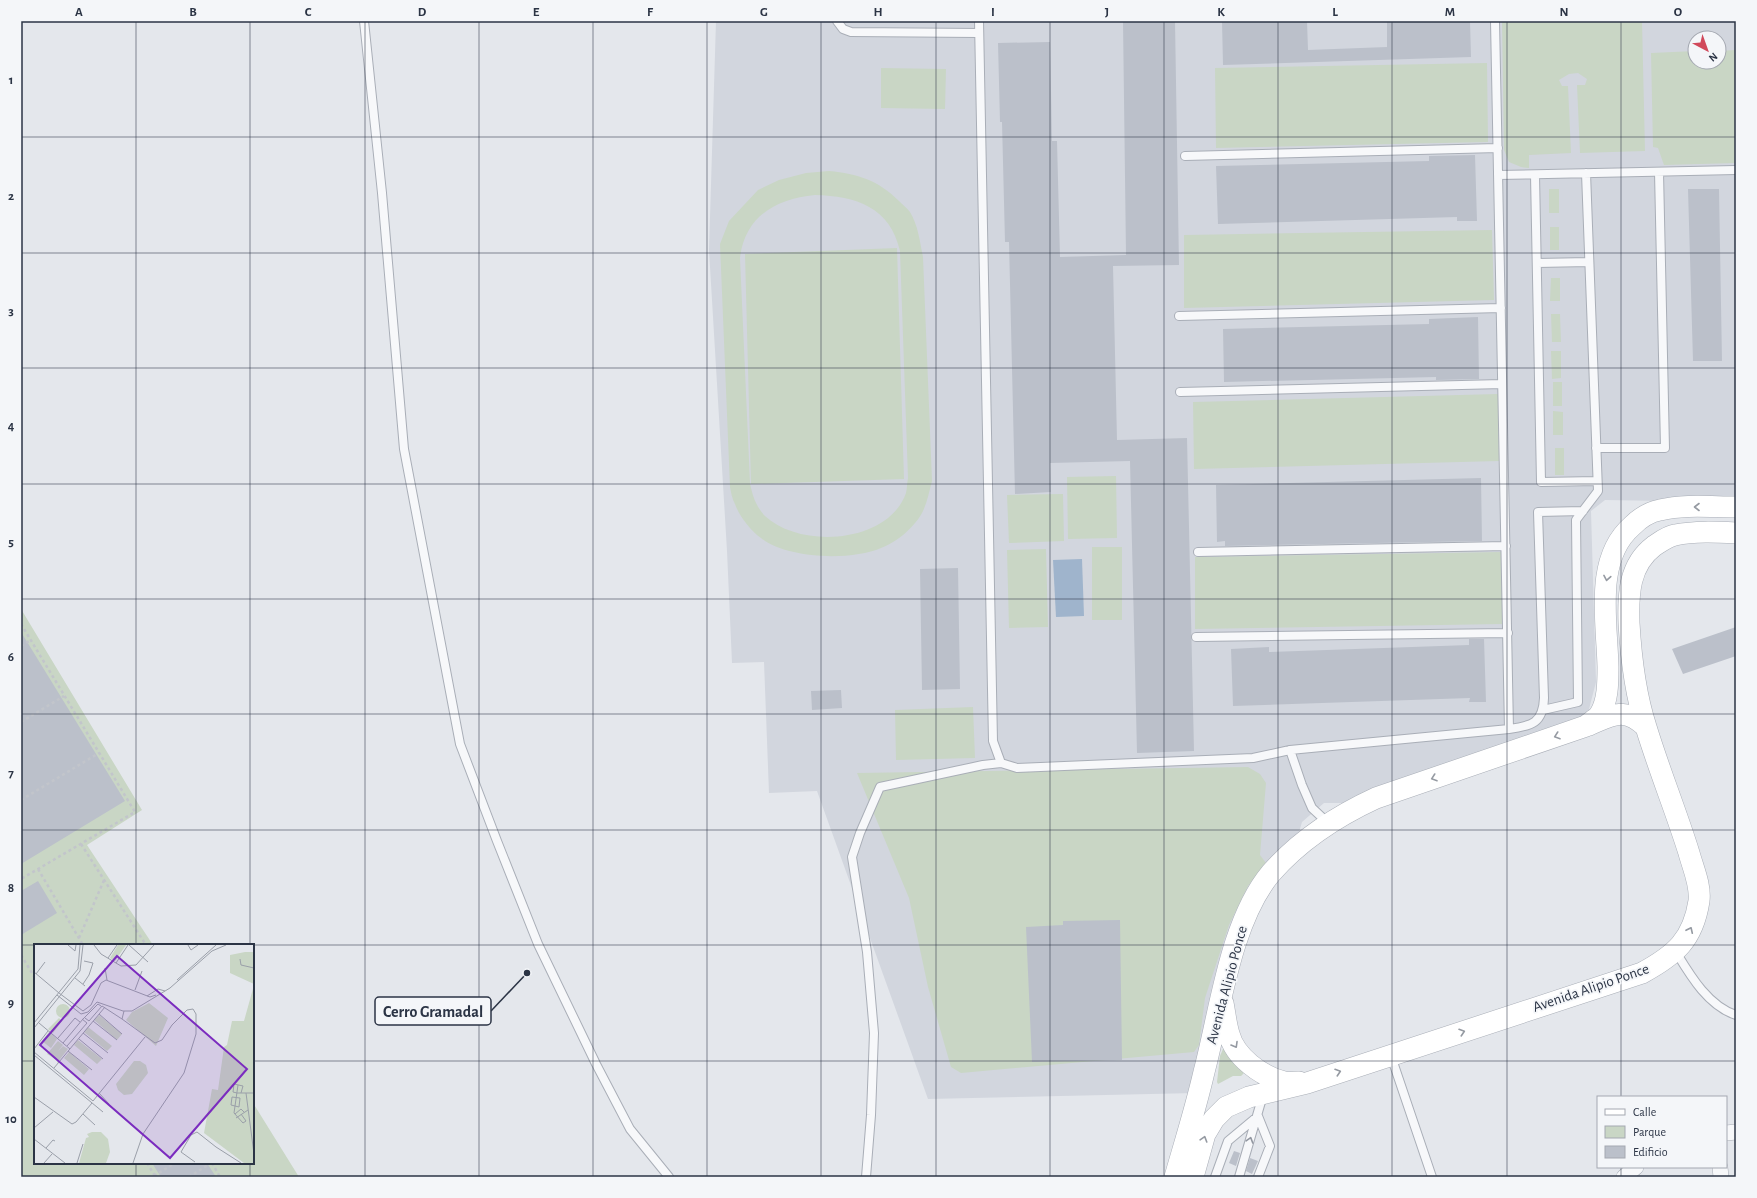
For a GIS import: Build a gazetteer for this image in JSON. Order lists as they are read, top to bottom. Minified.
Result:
{"streets":{"main road":["Avenida Alipio Ponce"]},"places":["Cerro Gramadal"],"legend":["Calle","Parque","Edificio"],"north":"bottom right","grid":{"columns":["A","B","C","D","E","F","G","H","I","J","K","L","M","N","O"],"rows":["1","2","3","4","5","6","7","8","9","10"]}}
